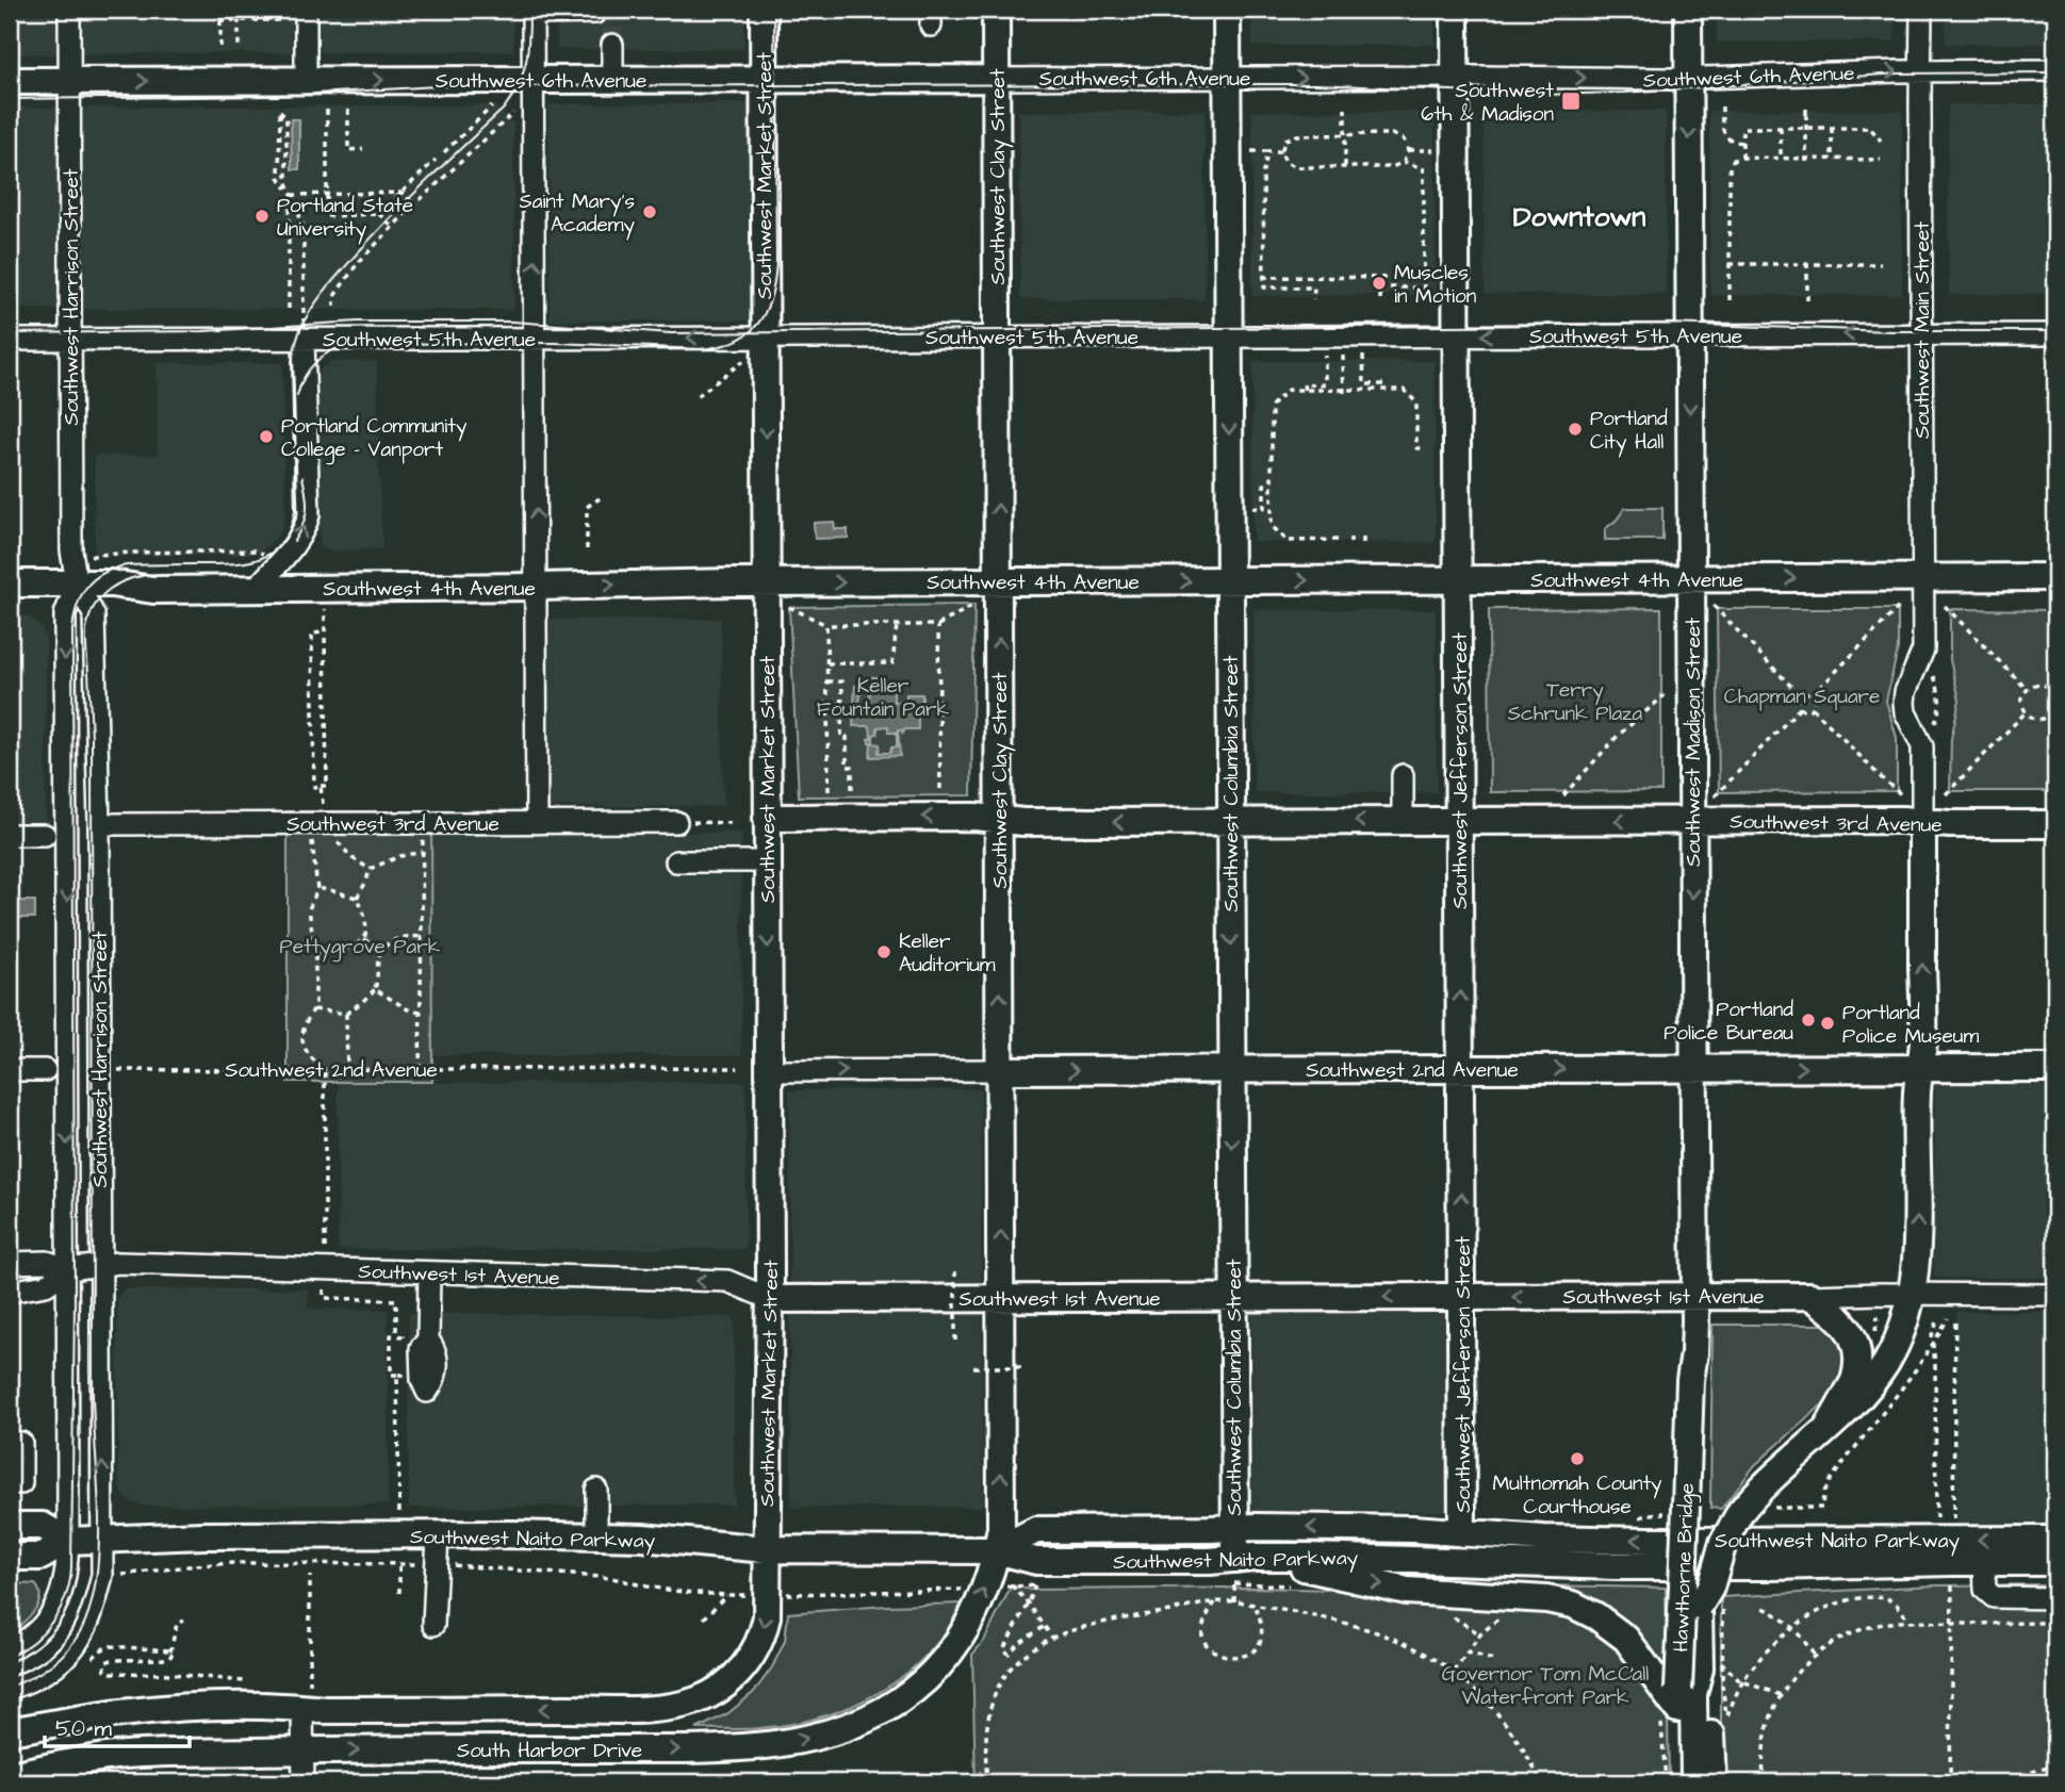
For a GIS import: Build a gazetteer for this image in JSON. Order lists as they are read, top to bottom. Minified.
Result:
{"streets":{"main road":["Southwest 6th Avenue","Southwest Market Street","Southwest Clay Street","Southwest Main Street","Southwest 4th Avenue","Southwest Madison Street","Southwest Jefferson Street","Southwest Columbia Street","Southwest 3rd Avenue","Southwest 2nd Avenue","Southwest 1st Avenue","Southwest Naito Parkway","Hawthorne Bridge","South Harbor Drive"],"street":["Southwest Harrison Street","Southwest 5th Avenue"]},"crossings":[["Southwest 6th Avenue","Southwest Market Street"],["Southwest 6th Avenue","Southwest Clay Street"],["Southwest 6th Avenue","Southwest Harrison Street"],["Southwest 6th Avenue","Southwest Main Street"],["Southwest 6th Avenue","Southwest Madison Street"],["Southwest 6th Avenue","Southwest Jefferson Street"],["Southwest 6th Avenue","Southwest Columbia Street"],["Southwest Market Street","Southwest 5th Avenue"],["Southwest Market Street","Southwest 4th Avenue"],["Southwest Market Street","Southwest 3rd Avenue"],["Southwest Market Street","Southwest 2nd Avenue"],["Southwest Market Street","Southwest 1st Avenue"],["Southwest Market Street","Southwest Naito Parkway"],["Southwest Market Street","South Harbor Drive"],["Southwest Clay Street","Southwest 5th Avenue"],["Southwest Clay Street","Southwest 4th Avenue"],["Southwest Clay Street","Southwest 3rd Avenue"],["Southwest Clay Street","Southwest 2nd Avenue"],["Southwest Clay Street","Southwest 1st Avenue"],["Southwest Clay Street","Southwest Naito Parkway"],["Southwest Clay Street","South Harbor Drive"],["Southwest Harrison Street","Southwest 5th Avenue"],["Southwest Harrison Street","Southwest 4th Avenue"],["Southwest Harrison Street","Southwest 1st Avenue"],["Southwest Harrison Street","Southwest Naito Parkway"],["Southwest Main Street","Southwest 5th Avenue"],["Southwest Main Street","Southwest 4th Avenue"],["Southwest Main Street","Southwest 3rd Avenue"],["Southwest Main Street","Southwest 2nd Avenue"],["Southwest Main Street","Southwest 1st Avenue"],["Southwest Main Street","Hawthorne Bridge"],["Southwest 5th Avenue","Southwest Madison Street"],["Southwest 5th Avenue","Southwest Jefferson Street"],["Southwest 5th Avenue","Southwest Columbia Street"],["Southwest 4th Avenue","Southwest Madison Street"],["Southwest 4th Avenue","Southwest Jefferson Street"],["Southwest 4th Avenue","Southwest Columbia Street"],["Southwest Madison Street","Southwest 3rd Avenue"],["Southwest Madison Street","Southwest 2nd Avenue"],["Southwest Madison Street","Southwest 1st Avenue"],["Southwest Madison Street","Hawthorne Bridge"],["Southwest Jefferson Street","Southwest 3rd Avenue"],["Southwest Jefferson Street","Southwest 2nd Avenue"],["Southwest Jefferson Street","Southwest 1st Avenue"],["Southwest Jefferson Street","Southwest Naito Parkway"],["Southwest Columbia Street","Southwest 3rd Avenue"],["Southwest Columbia Street","Southwest 2nd Avenue"],["Southwest Columbia Street","Southwest 1st Avenue"],["Southwest Columbia Street","Southwest Naito Parkway"],["Southwest 1st Avenue","Hawthorne Bridge"],["Southwest Naito Parkway","South Harbor Drive"]],"one_way":["Southwest 6th Avenue","Southwest Clay Street","Southwest Main Street","Southwest 4th Avenue","Southwest Madison Street","Southwest Columbia Street","Southwest 3rd Avenue","Southwest 2nd Avenue","Southwest 1st Avenue"],"districts":["Downtown"],"parks":["Keller Fountain Park","Terry Schrunk Plaza","Chapman Square","Pettygrove Park","Governor Tom McCall Waterfront Park"],"places":{"transit":["Southwest 6th & Madison"],"other":["Saint Mary's Academy","Portland State University","Muscles in Motion","Portland City Hall","Portland Community College - Vanport","Keller Auditorium","Portland Police Bureau","Portland Police Museum","Multnomah County Courthouse"]},"scale_bar":"50 m"}
